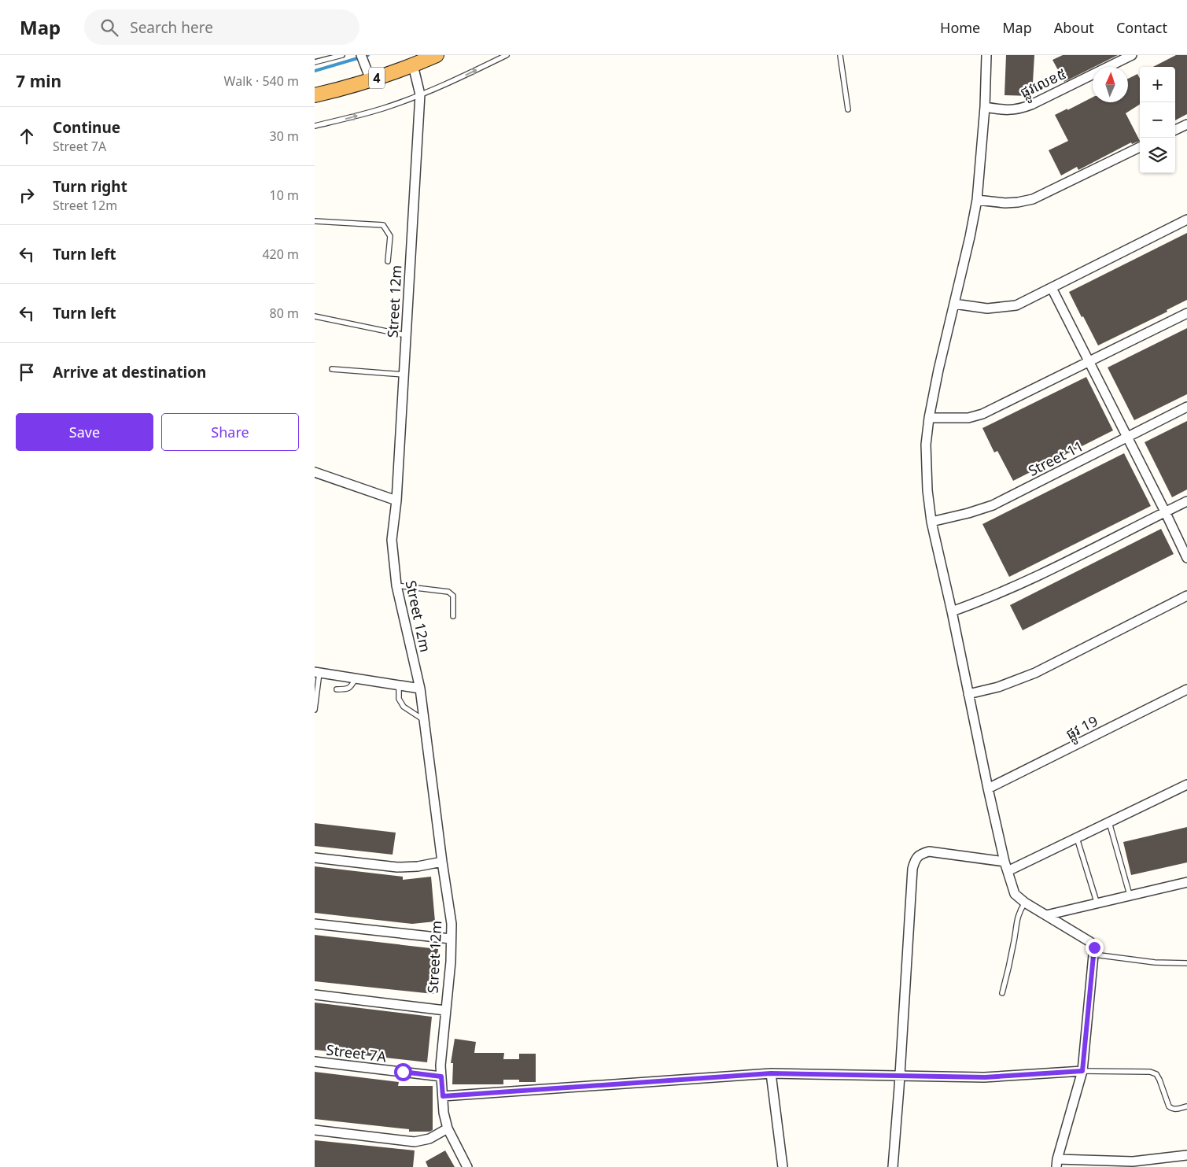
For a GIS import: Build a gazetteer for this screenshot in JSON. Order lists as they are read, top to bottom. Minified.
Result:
{"streets":{"highway":["4"],"street":["ផ្លូវលេខ៥","Street 12m","Street 11","ផ្លូវ 19","Street 7A"]},"crossings":[["4","Street 12m"],["Street 12m","Street 7A"]],"north":"top","page":{"header":"Map","search":"Search here","nav":["Home","Map","About","Contact"],"heading":["7 min","Walk · 540 m"],"map_buttons":["+","−"],"list":[["Continue","Street 7A","30 m"],["Turn right","Street 12m","10 m"],["Turn left","420 m"],["Turn left","80 m"],"Arrive at destination"],"buttons":["Save","Share"]}}
